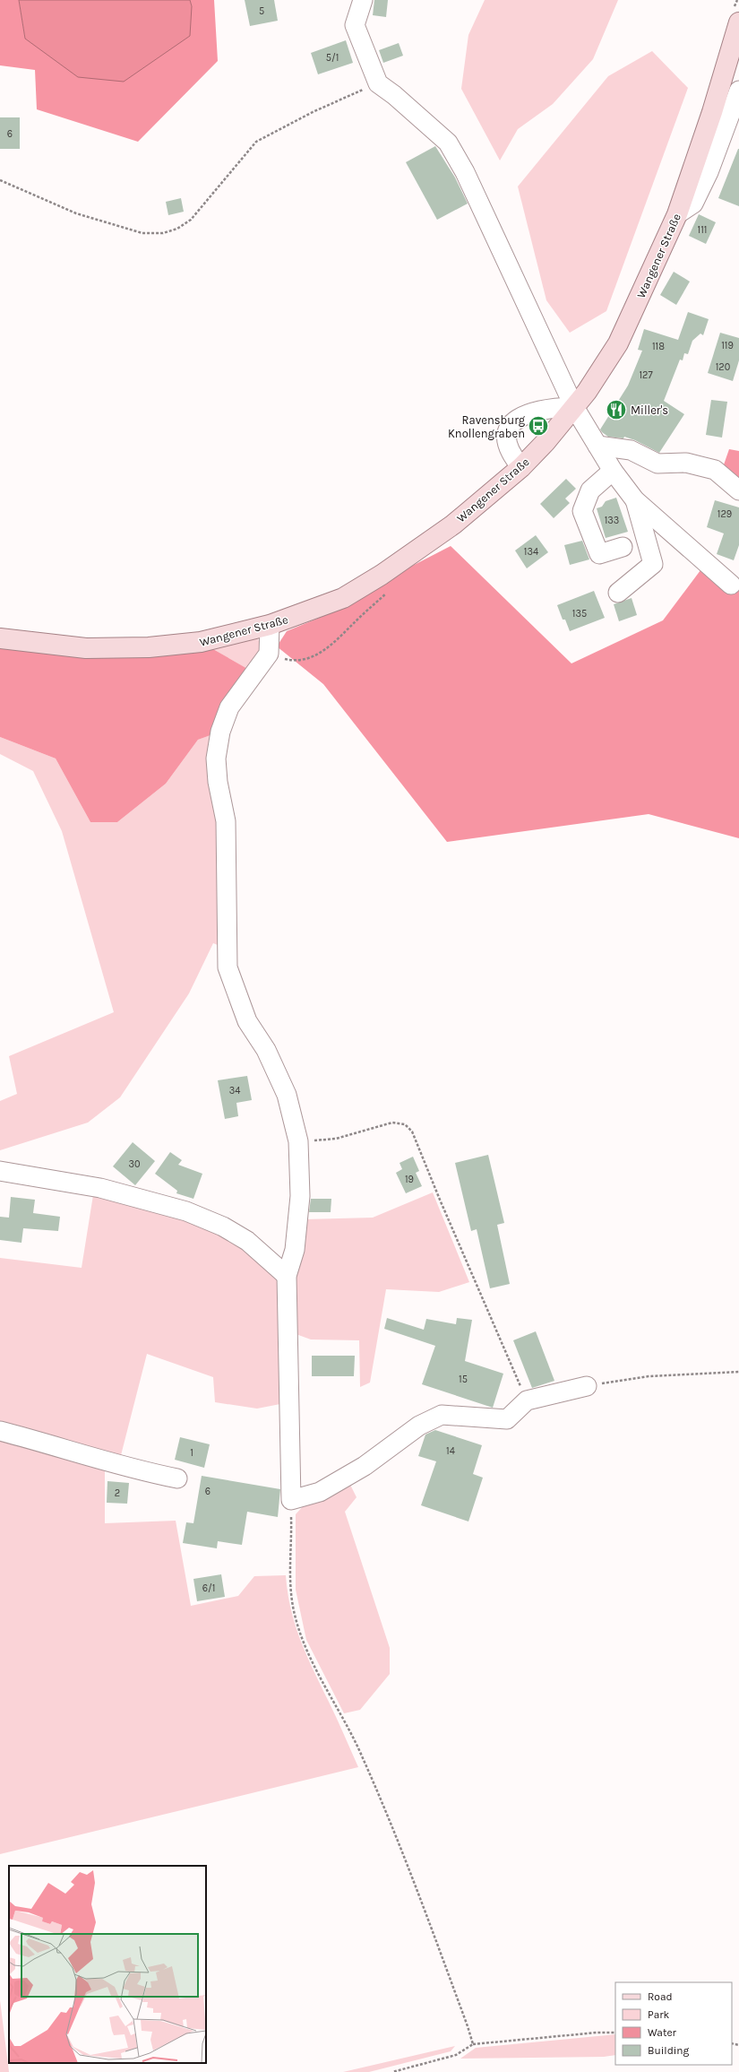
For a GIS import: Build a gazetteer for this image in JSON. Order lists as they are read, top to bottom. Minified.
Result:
{"streets":{"main road":["Wangener Straße"]},"places":{"restaurant":["Miller's"],"bus stop":["Ravensburg Knollengraben"]},"house_numbers":["5","5/1","6","111","119","118","120","127","129","133","134","135","34","30","19","15","14","1","6","2","6/1"],"legend":["Road","Park","Water","Building"]}
